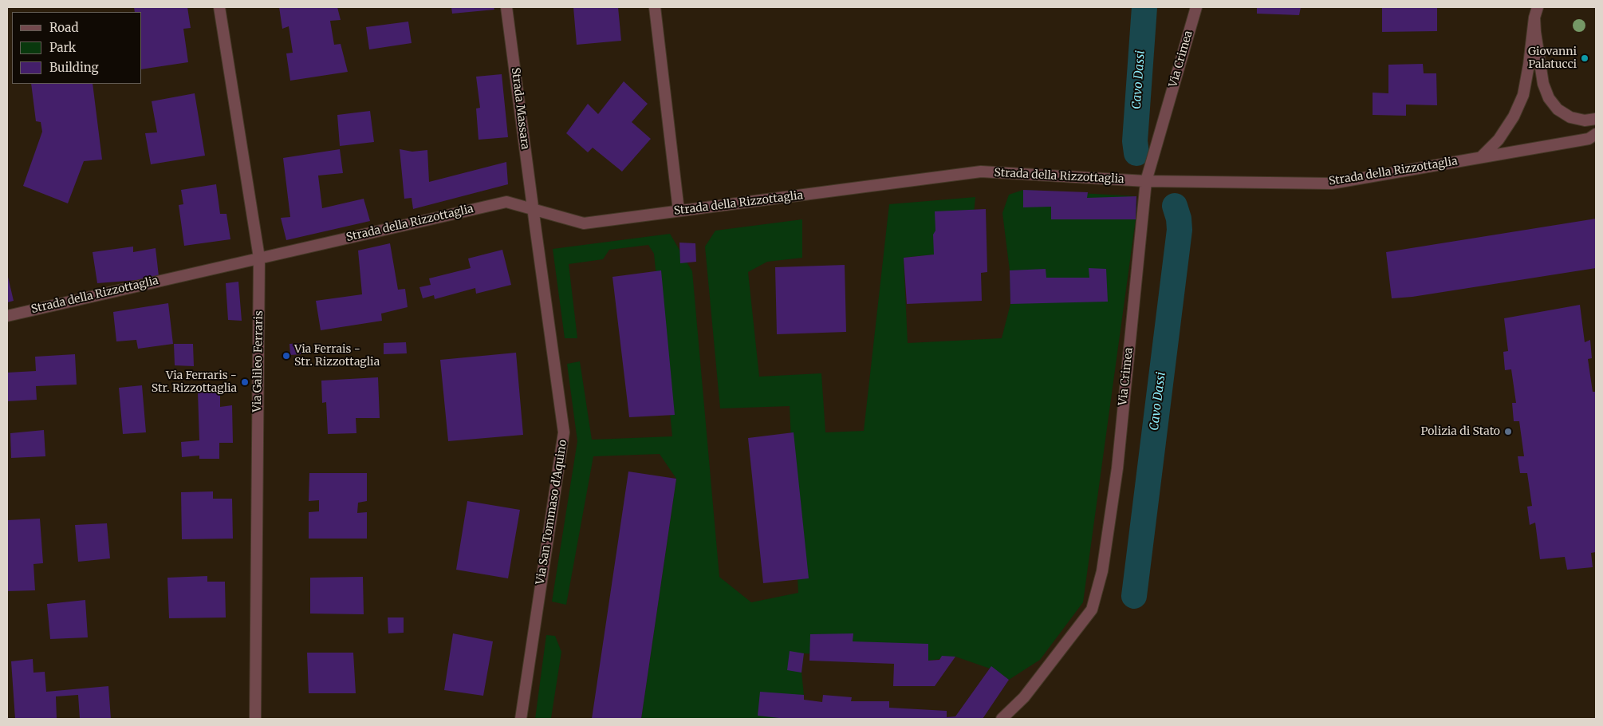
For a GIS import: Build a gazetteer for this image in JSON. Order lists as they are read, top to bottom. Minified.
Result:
{"streets":{"street":["Via Crimea","Strada Massara","Strada della Rizzottaglia","Via Galileo Ferraris","Via San Tommaso d'Aquino"]},"crossings":[["Via Crimea","Strada della Rizzottaglia"],["Strada Massara","Strada della Rizzottaglia"],["Strada Massara","Via San Tommaso d'Aquino"],["Strada della Rizzottaglia","Via Galileo Ferraris"],["Strada della Rizzottaglia","Via San Tommaso d'Aquino"]],"water":["Cavo Dassi"],"places":["Giovanni Palatucci","Via Ferrais - Str. Rizzottaglia","Via Ferraris - Str. Rizzottaglia","Polizia di Stato"],"legend":["Road","Park","Building"]}
